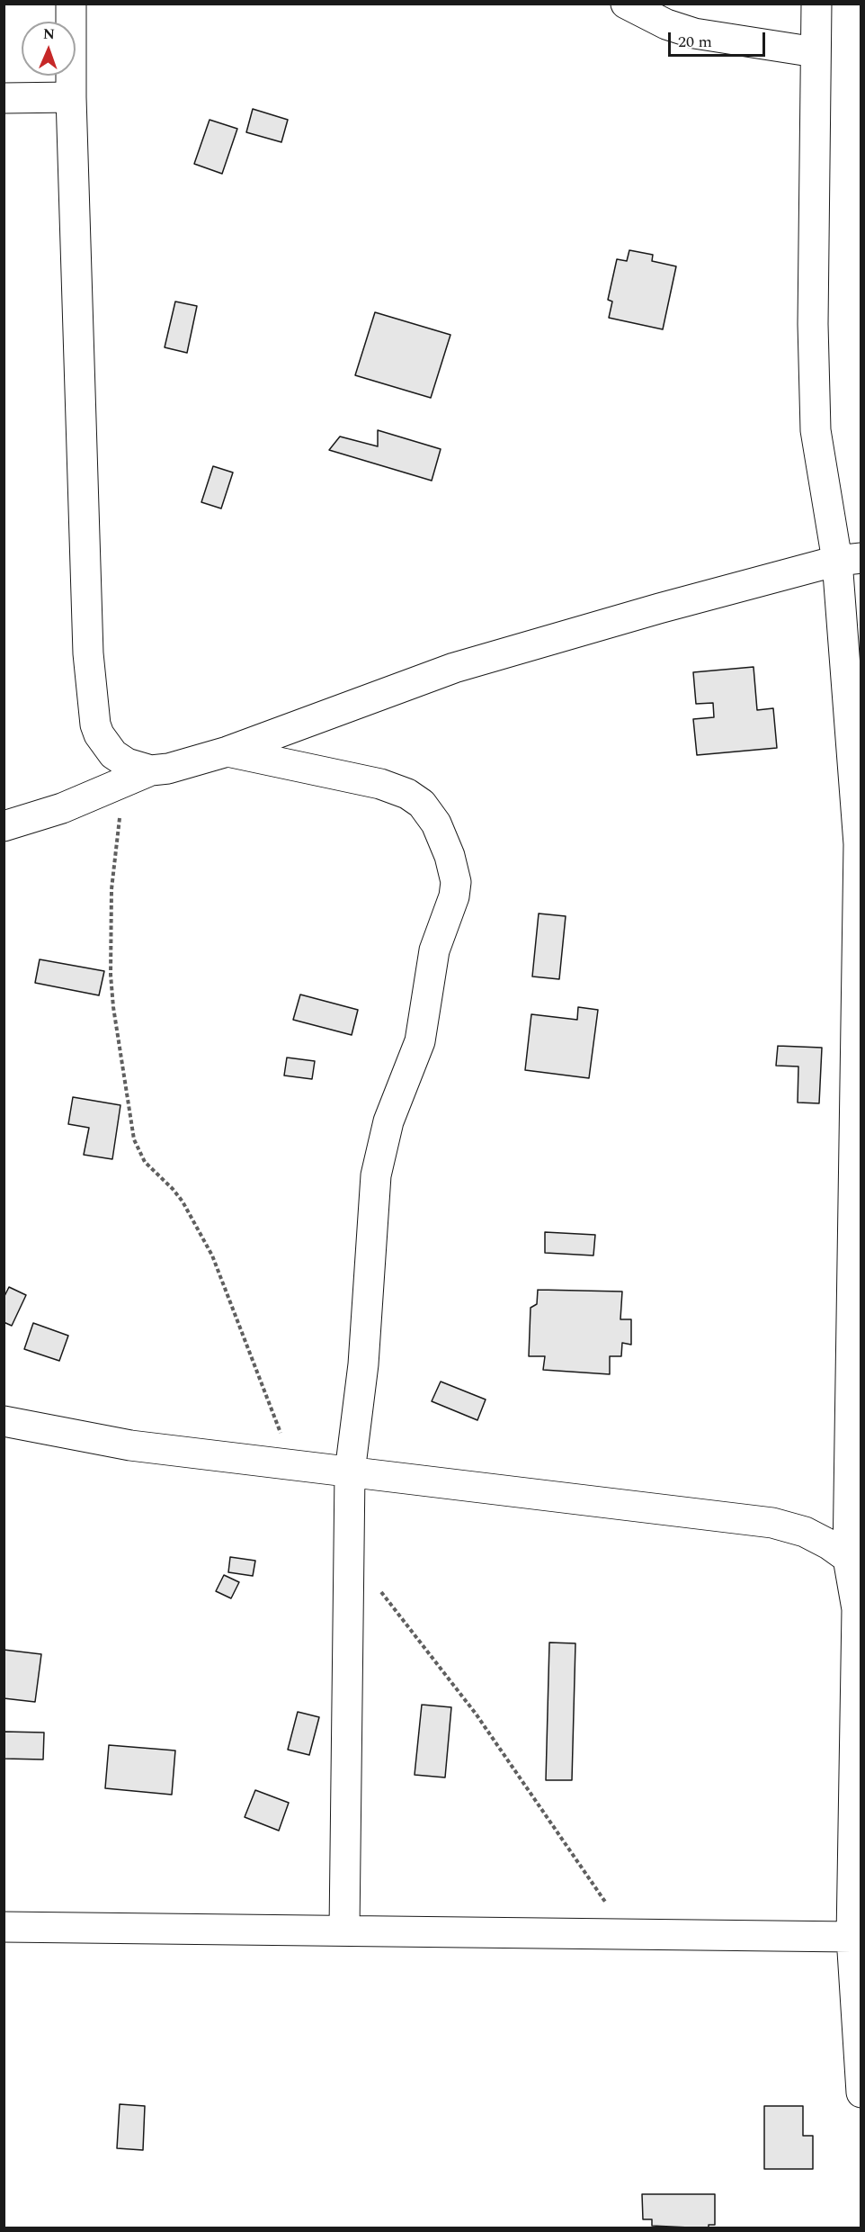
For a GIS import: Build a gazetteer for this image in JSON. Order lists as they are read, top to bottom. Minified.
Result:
{"scale_bar":"20 m","north":"top"}
